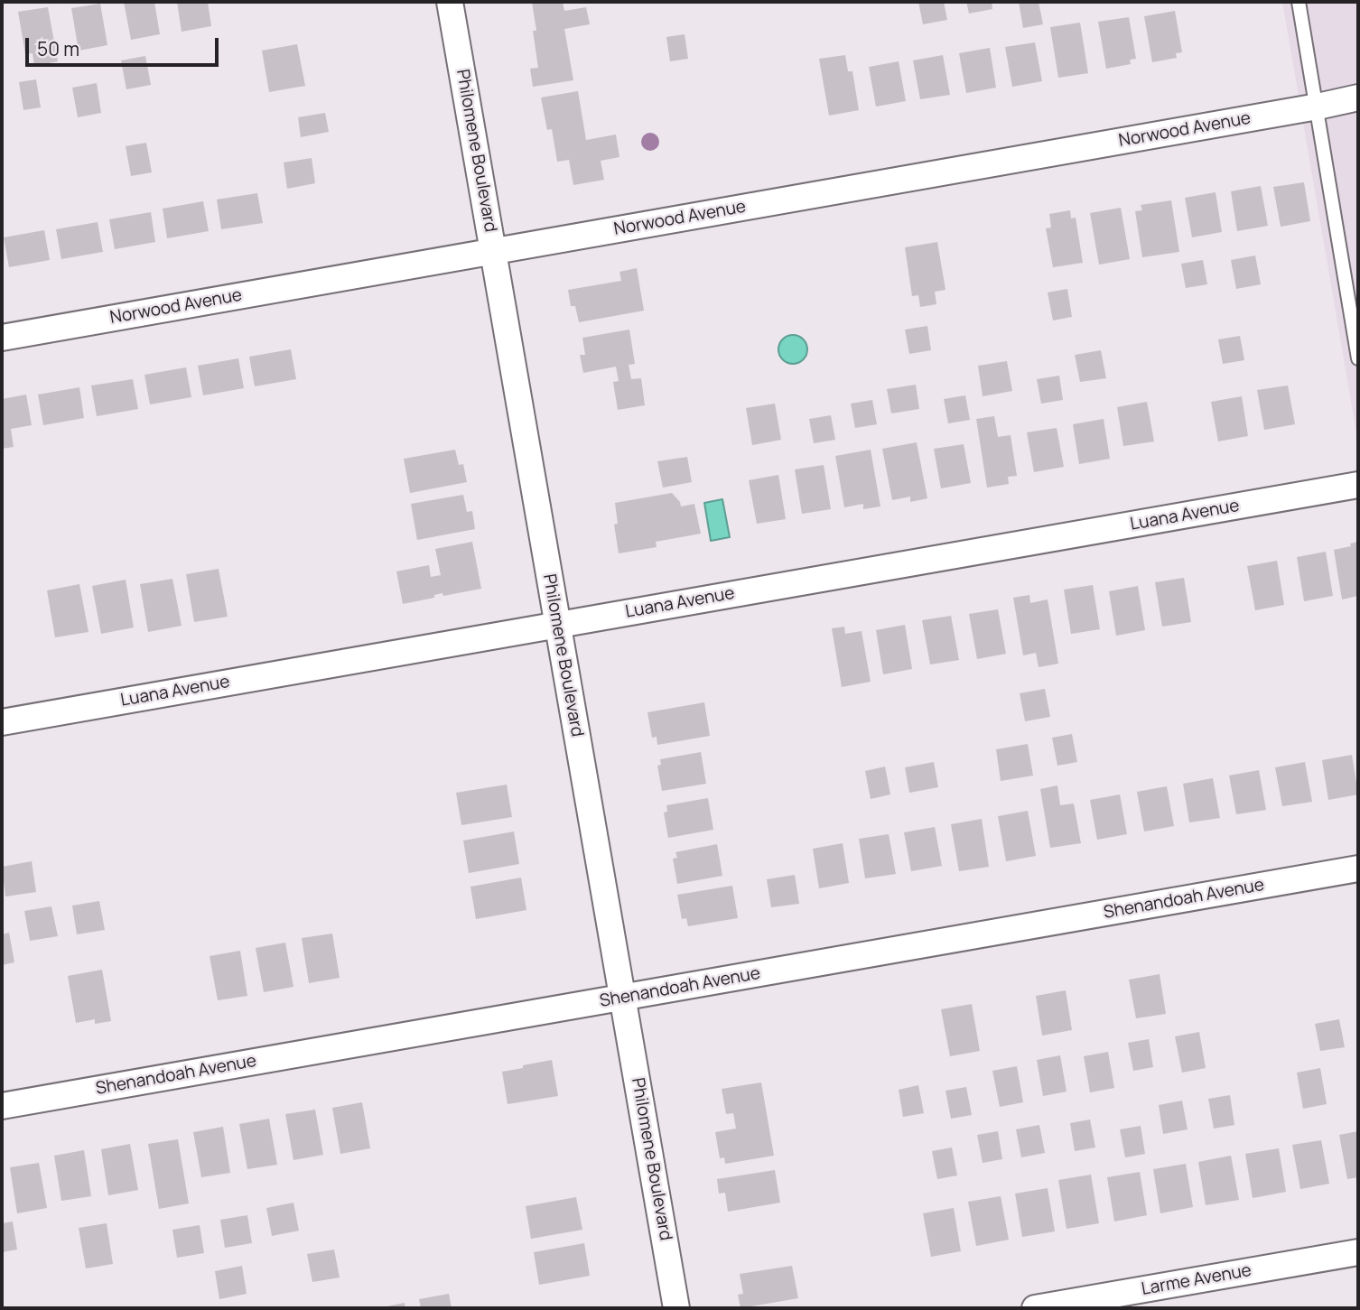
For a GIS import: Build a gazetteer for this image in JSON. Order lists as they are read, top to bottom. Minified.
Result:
{"streets":{"street":["Norwood Avenue","Philomene Boulevard","Luana Avenue","Shenandoah Avenue","Larme Avenue"]},"crossings":[["Norwood Avenue","Philomene Boulevard"],["Philomene Boulevard","Luana Avenue"],["Philomene Boulevard","Shenandoah Avenue"]],"scale_bar":"50 m"}
